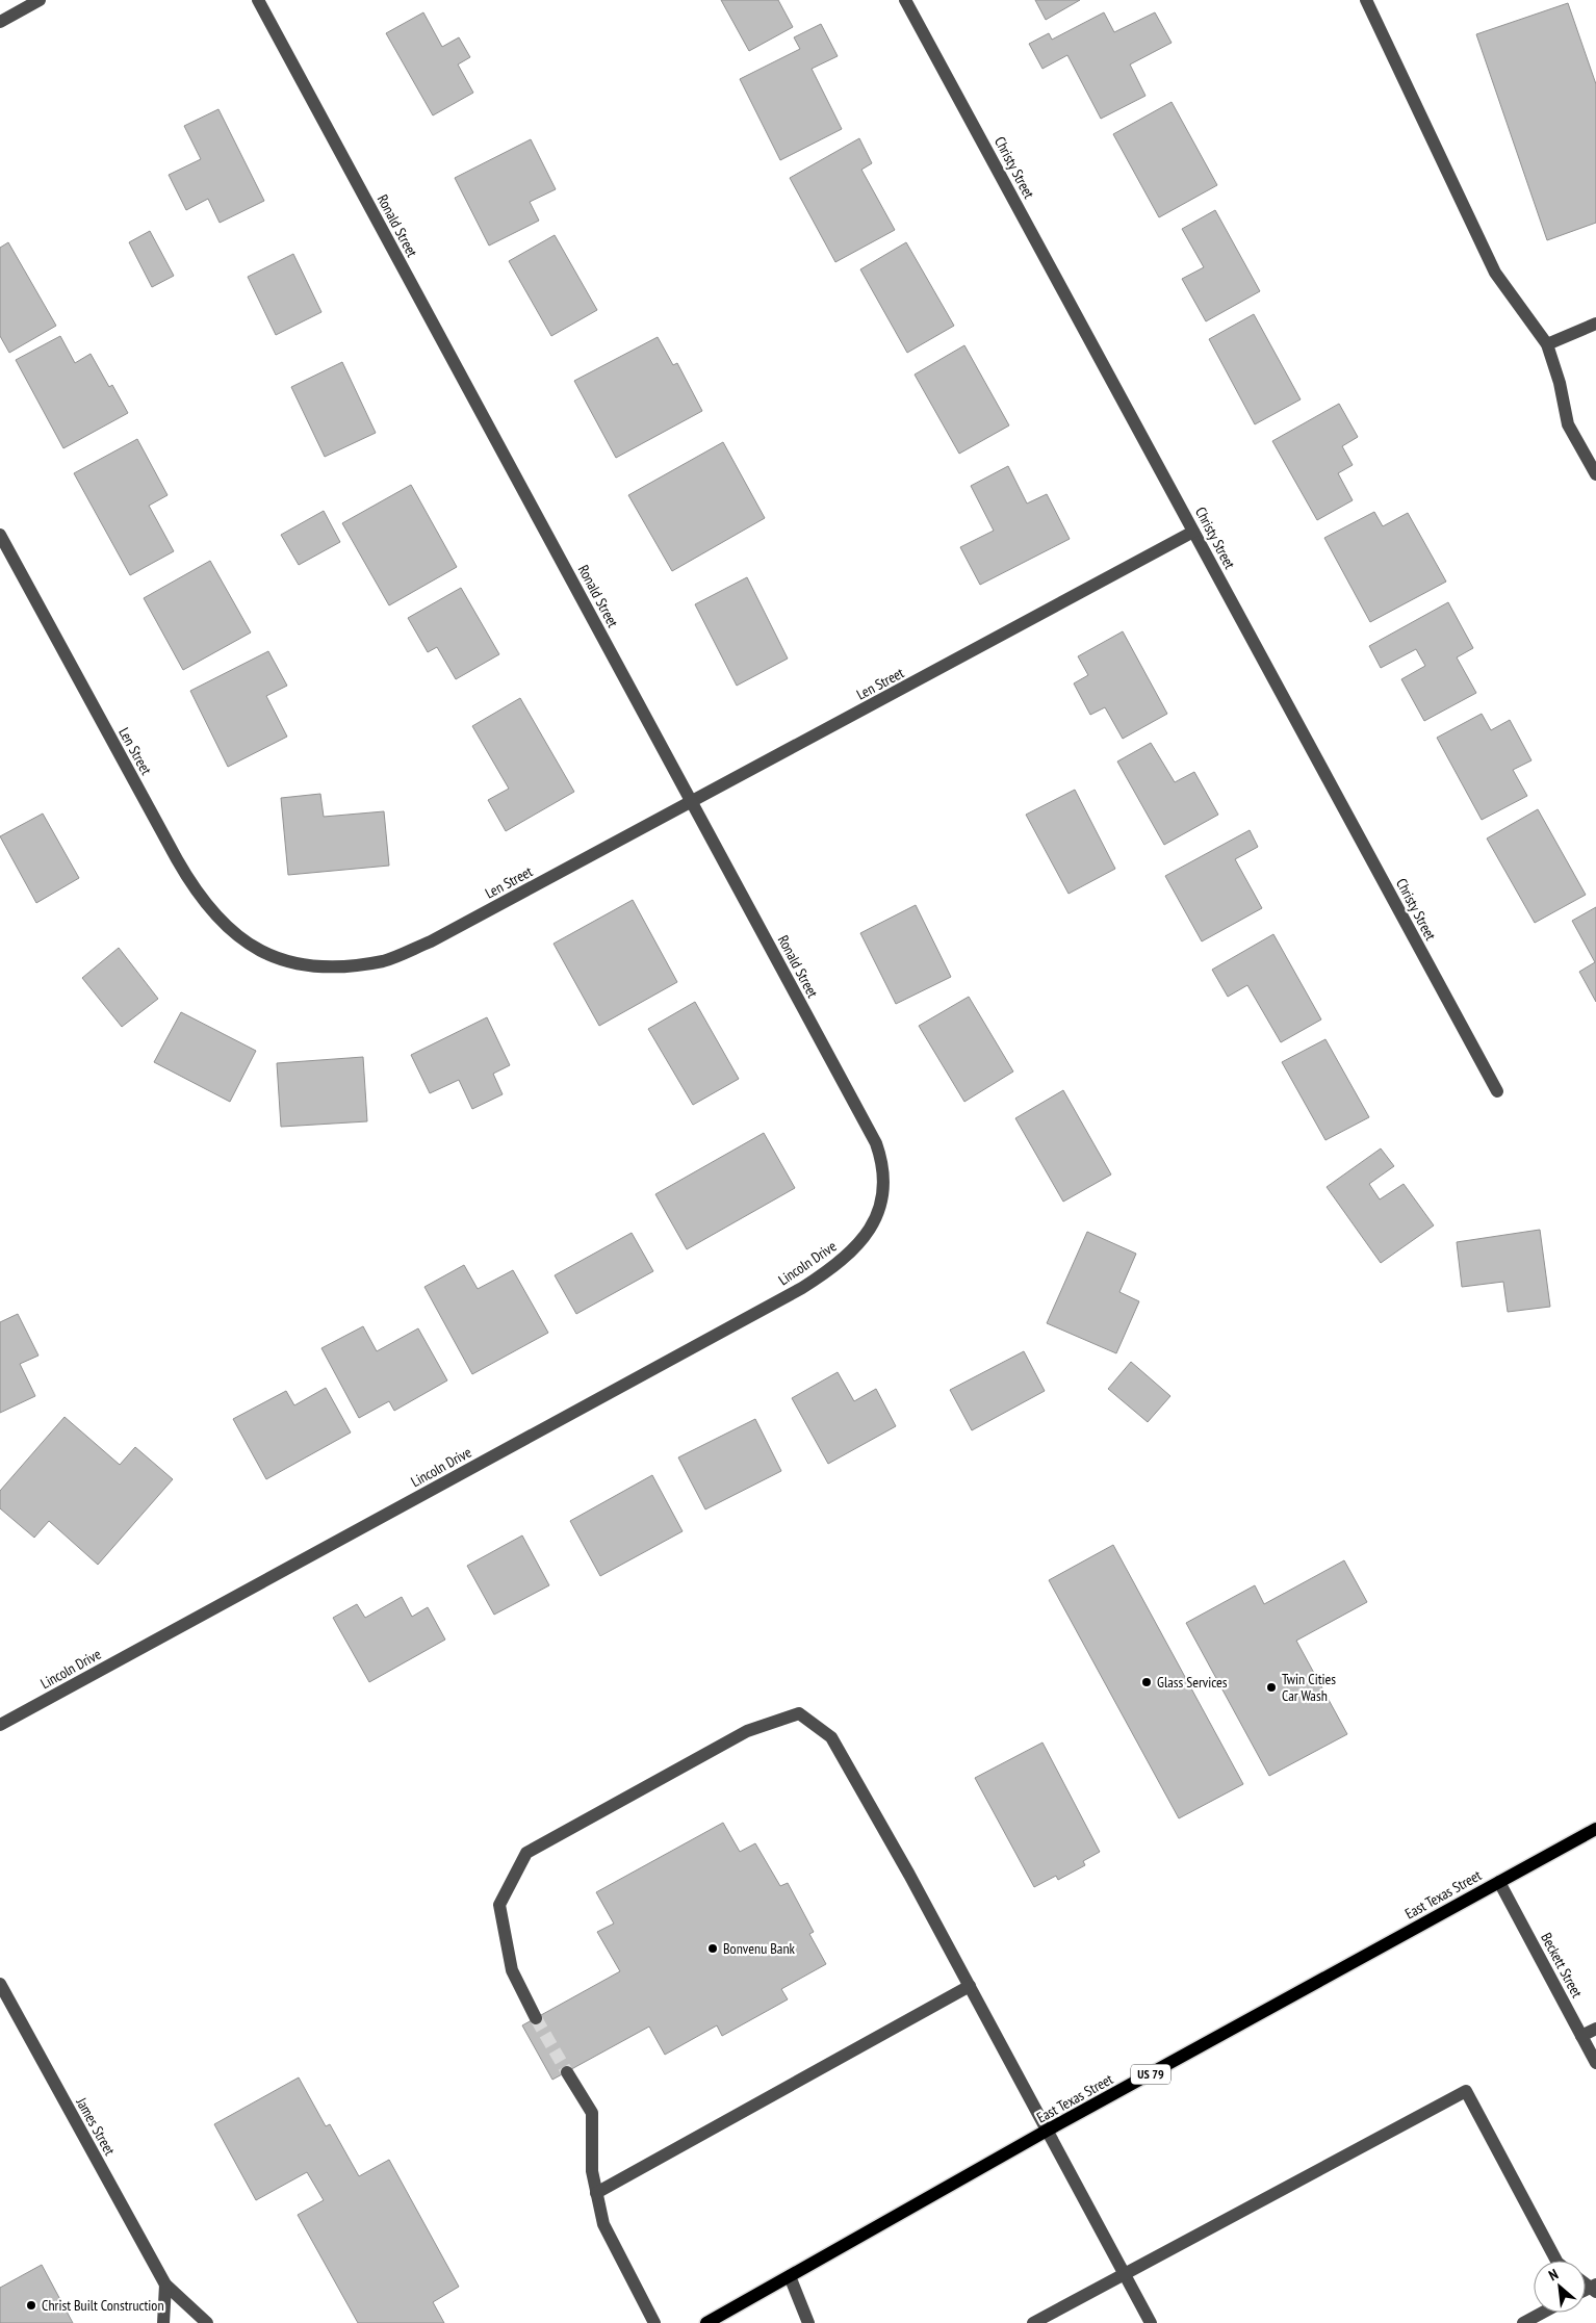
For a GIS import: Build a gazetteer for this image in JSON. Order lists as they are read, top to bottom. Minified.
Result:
{"streets":{"main road":["East Texas Street","US 79"],"street":["Christy Street","Ronald Street","Len Street","Lincoln Drive","Beckett Street","James Street"]},"crossings":[["Christy Street","Len Street"],["Ronald Street","Len Street"],["Ronald Street","Lincoln Drive"],["East Texas Street","Beckett Street"]],"places":["Glass Services","Twin Cities Car Wash","Bonvenu Bank","Christ Built Construction"],"north":"top left"}
